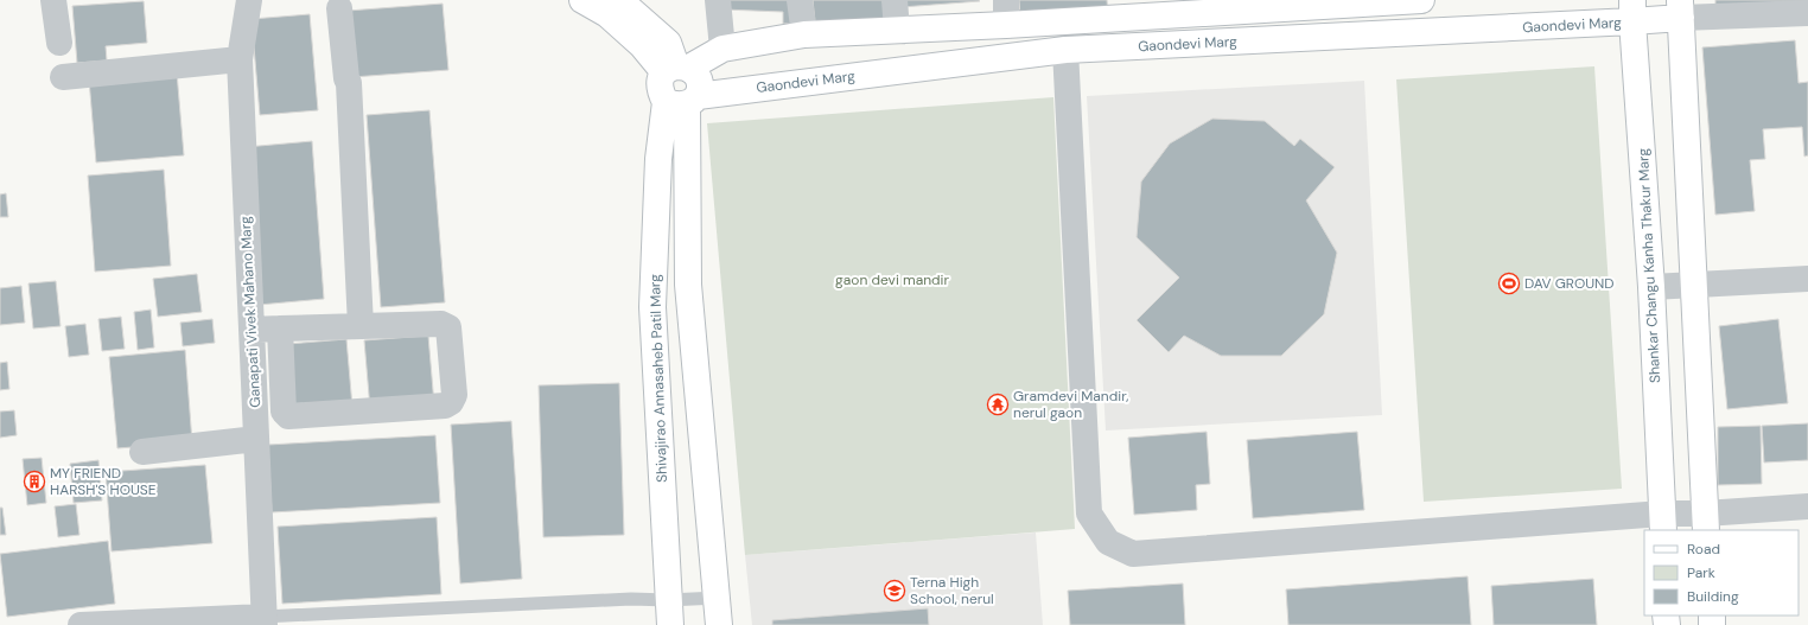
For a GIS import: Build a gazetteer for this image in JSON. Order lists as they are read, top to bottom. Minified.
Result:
{"streets":{"street":["Gaondevi Marg","Shankar Changu Kanha Thakur Marg","Ganapati Vivek Mahano Marg","Shivajirao Annasaheb Patil Marg"]},"crossings":[["Gaondevi Marg","Shankar Changu Kanha Thakur Marg"],["Gaondevi Marg","Shivajirao Annasaheb Patil Marg"]],"parks":["gaon devi mandir"],"places":{"sports":["DAV GROUND"],"temple":["Gramdevi Mandir, nerul gaon"],"building":["MY FRIEND HARSH'S HOUSE"],"school or university":["Terna High School, nerul"]},"legend":["Road","Park","Building"]}
